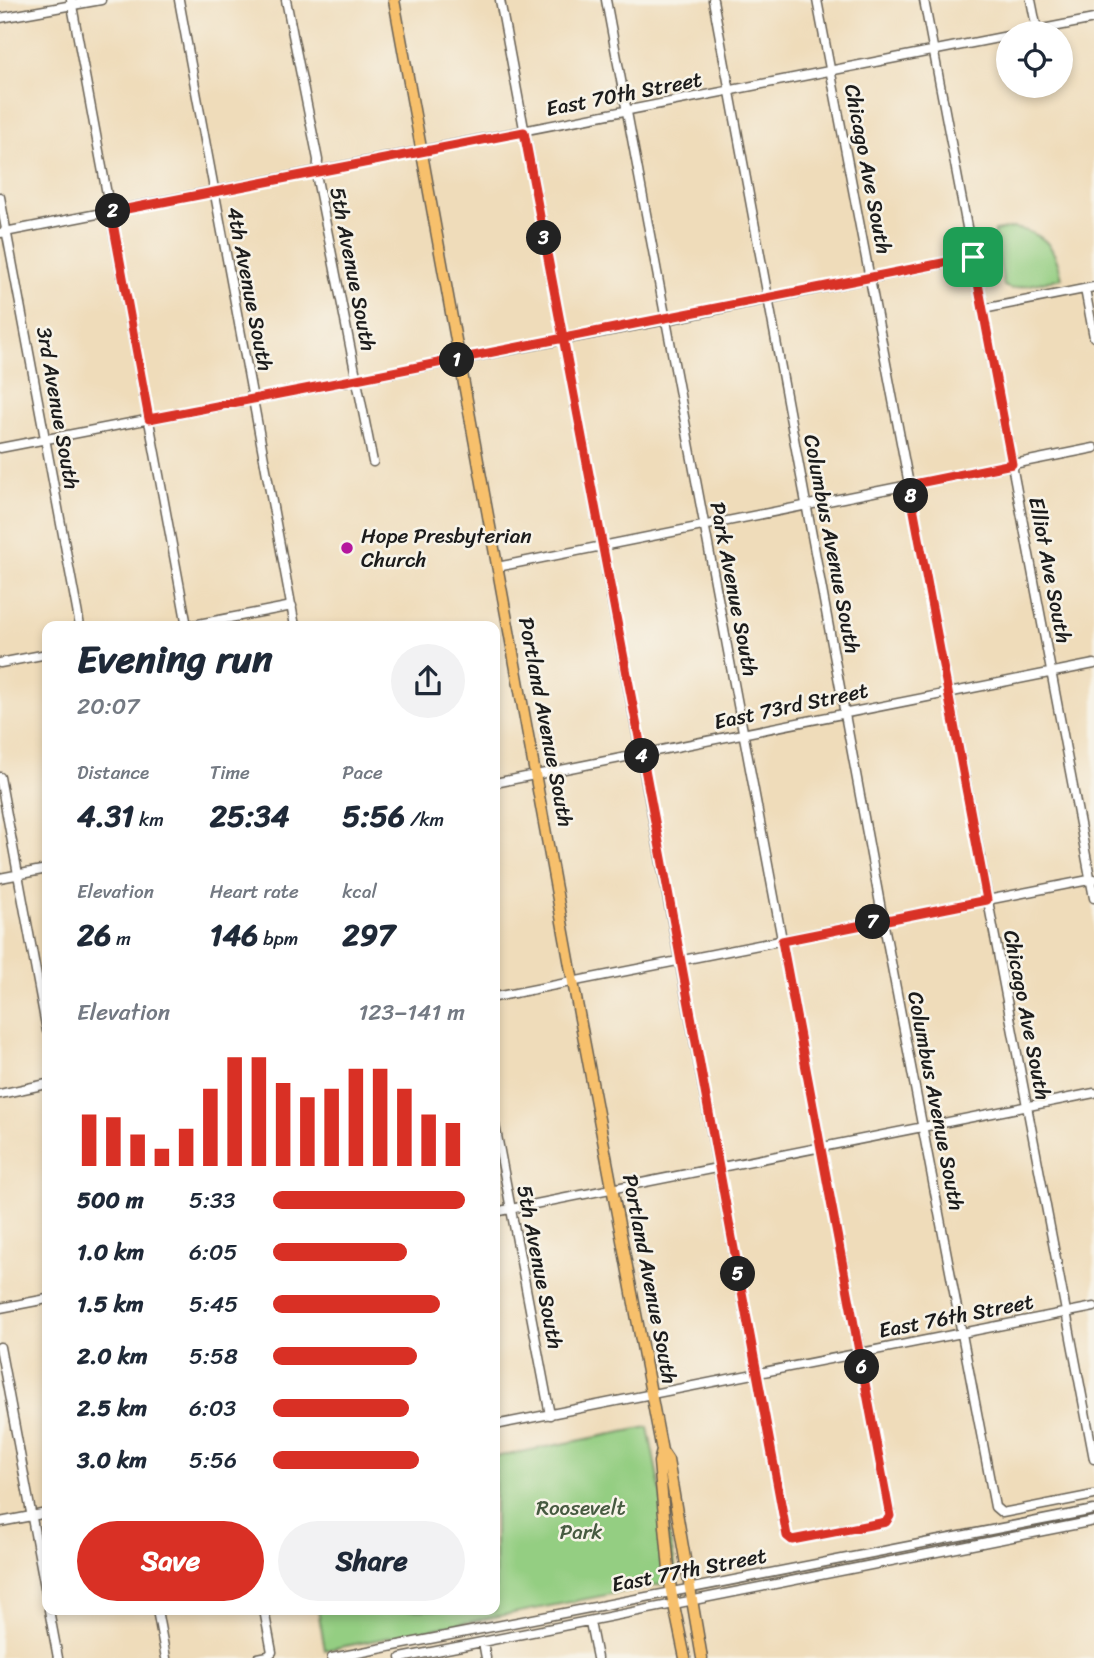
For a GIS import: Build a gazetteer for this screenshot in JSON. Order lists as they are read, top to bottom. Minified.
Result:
{"streets":{"main road":["Portland Avenue South"],"street":["East 70th Street","Chicago Ave South","5th Avenue South","4th Avenue South","3rd Avenue South","Columbus Avenue South","Elliot Ave South","Park Avenue South","East 73rd Street","East 76th Street","East 77th Street"]},"crossings":[["East 70th Street","Chicago Ave South"],["East 70th Street","5th Avenue South"],["East 70th Street","4th Avenue South"],["East 70th Street","3rd Avenue South"],["East 70th Street","Columbus Avenue South"],["East 70th Street","Elliot Ave South"],["East 70th Street","Park Avenue South"],["East 70th Street","Portland Avenue South"],["Chicago Ave South","East 73rd Street"],["Chicago Ave South","East 76th Street"],["5th Avenue South","East 76th Street"],["Columbus Avenue South","East 73rd Street"],["Columbus Avenue South","East 76th Street"],["Elliot Ave South","East 73rd Street"],["Park Avenue South","East 73rd Street"],["Park Avenue South","East 76th Street"],["East 73rd Street","Portland Avenue South"],["Portland Avenue South","East 76th Street"],["Portland Avenue South","East 77th Street"]],"parks":["Roosevelt Park"],"places":["Hope Presbyterian Church"],"page":{"pins":["2","3","1","8","4","7","5","6"],"heading":["Evening run","20:07"],"stats":[["Distance","4.31 km"],["Time","25:34"],["Pace","5:56 /km"],["Elevation","26 m"],["Heart rate","146 bpm"],["kcal","297"]],"chart":["Elevation","123–141 m"],"list":[{"name":"500 m","note":"5:33"},{"name":"1.0 km","note":"6:05"},{"name":"1.5 km","note":"5:45"},{"name":"2.0 km","note":"5:58"},{"name":"2.5 km","note":"6:03"},{"name":"3.0 km","note":"5:56"}],"buttons":["Save","Share"]}}
